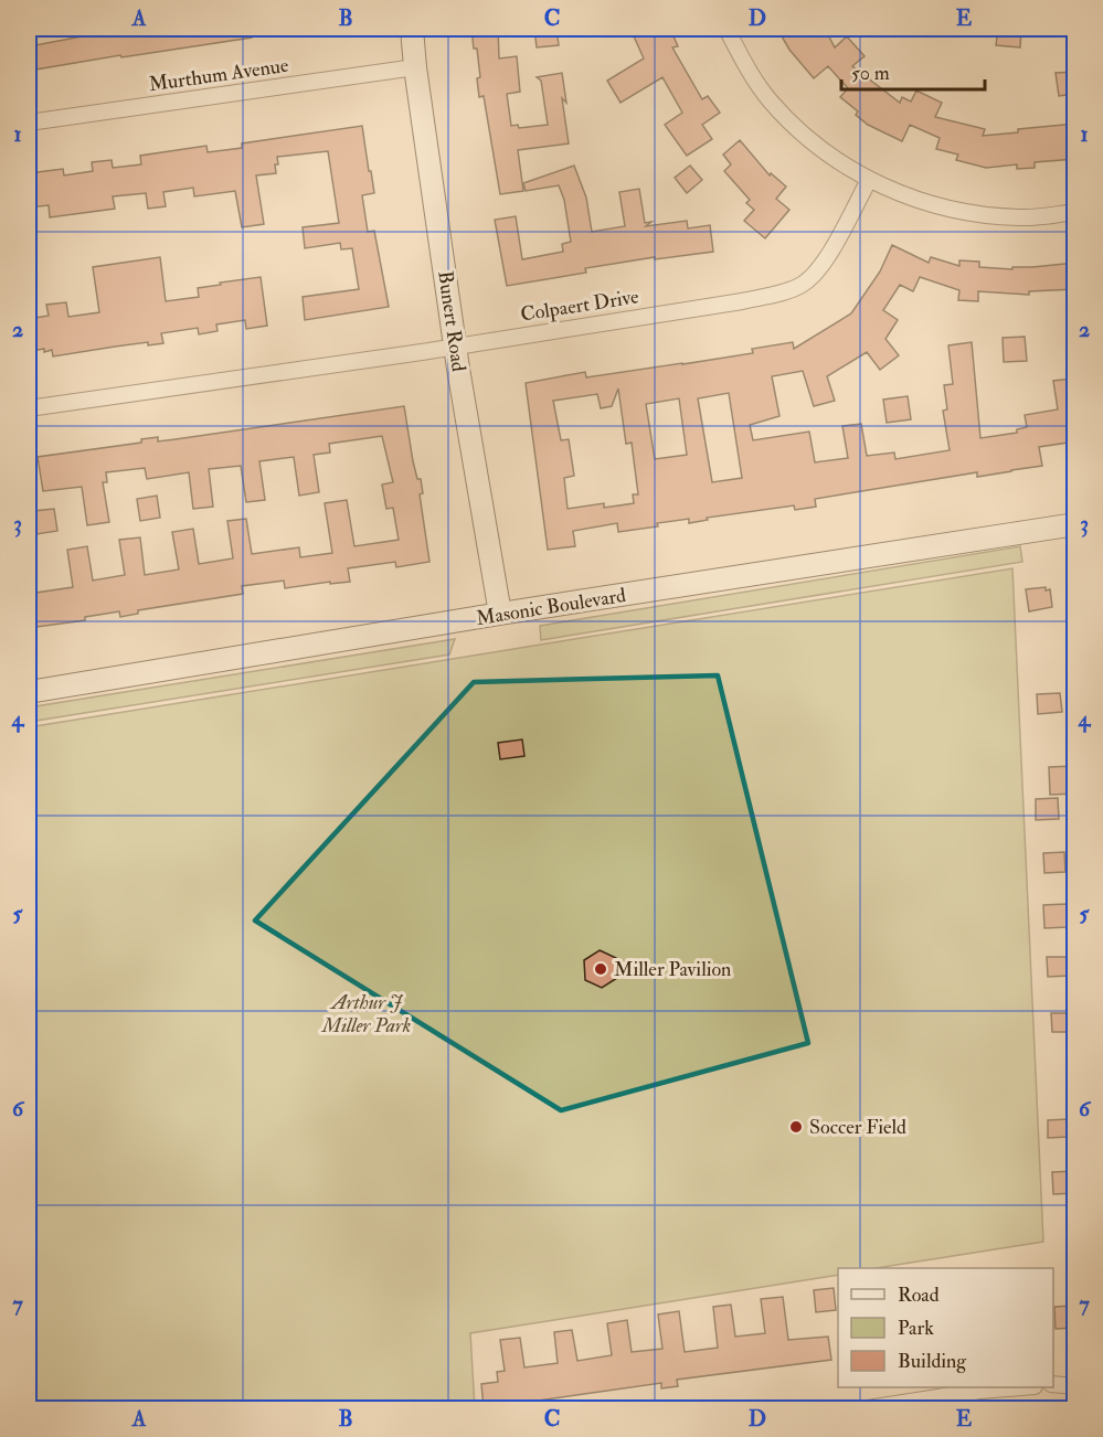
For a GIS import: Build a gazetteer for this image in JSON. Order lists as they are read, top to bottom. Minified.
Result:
{"streets":{"street":["Murthum Avenue","Colpaert Drive","Bunert Road","Masonic Boulevard"]},"crossings":[["Murthum Avenue","Bunert Road"],["Colpaert Drive","Bunert Road"],["Bunert Road","Masonic Boulevard"]],"parks":["Arthur J Miller Park"],"places":["Miller Pavilion","Soccer Field"],"legend":["Road","Park","Building"],"scale_bar":"50 m","grid":{"columns":["A","B","C","D","E"],"rows":["1","2","3","4","5","6","7"]}}
